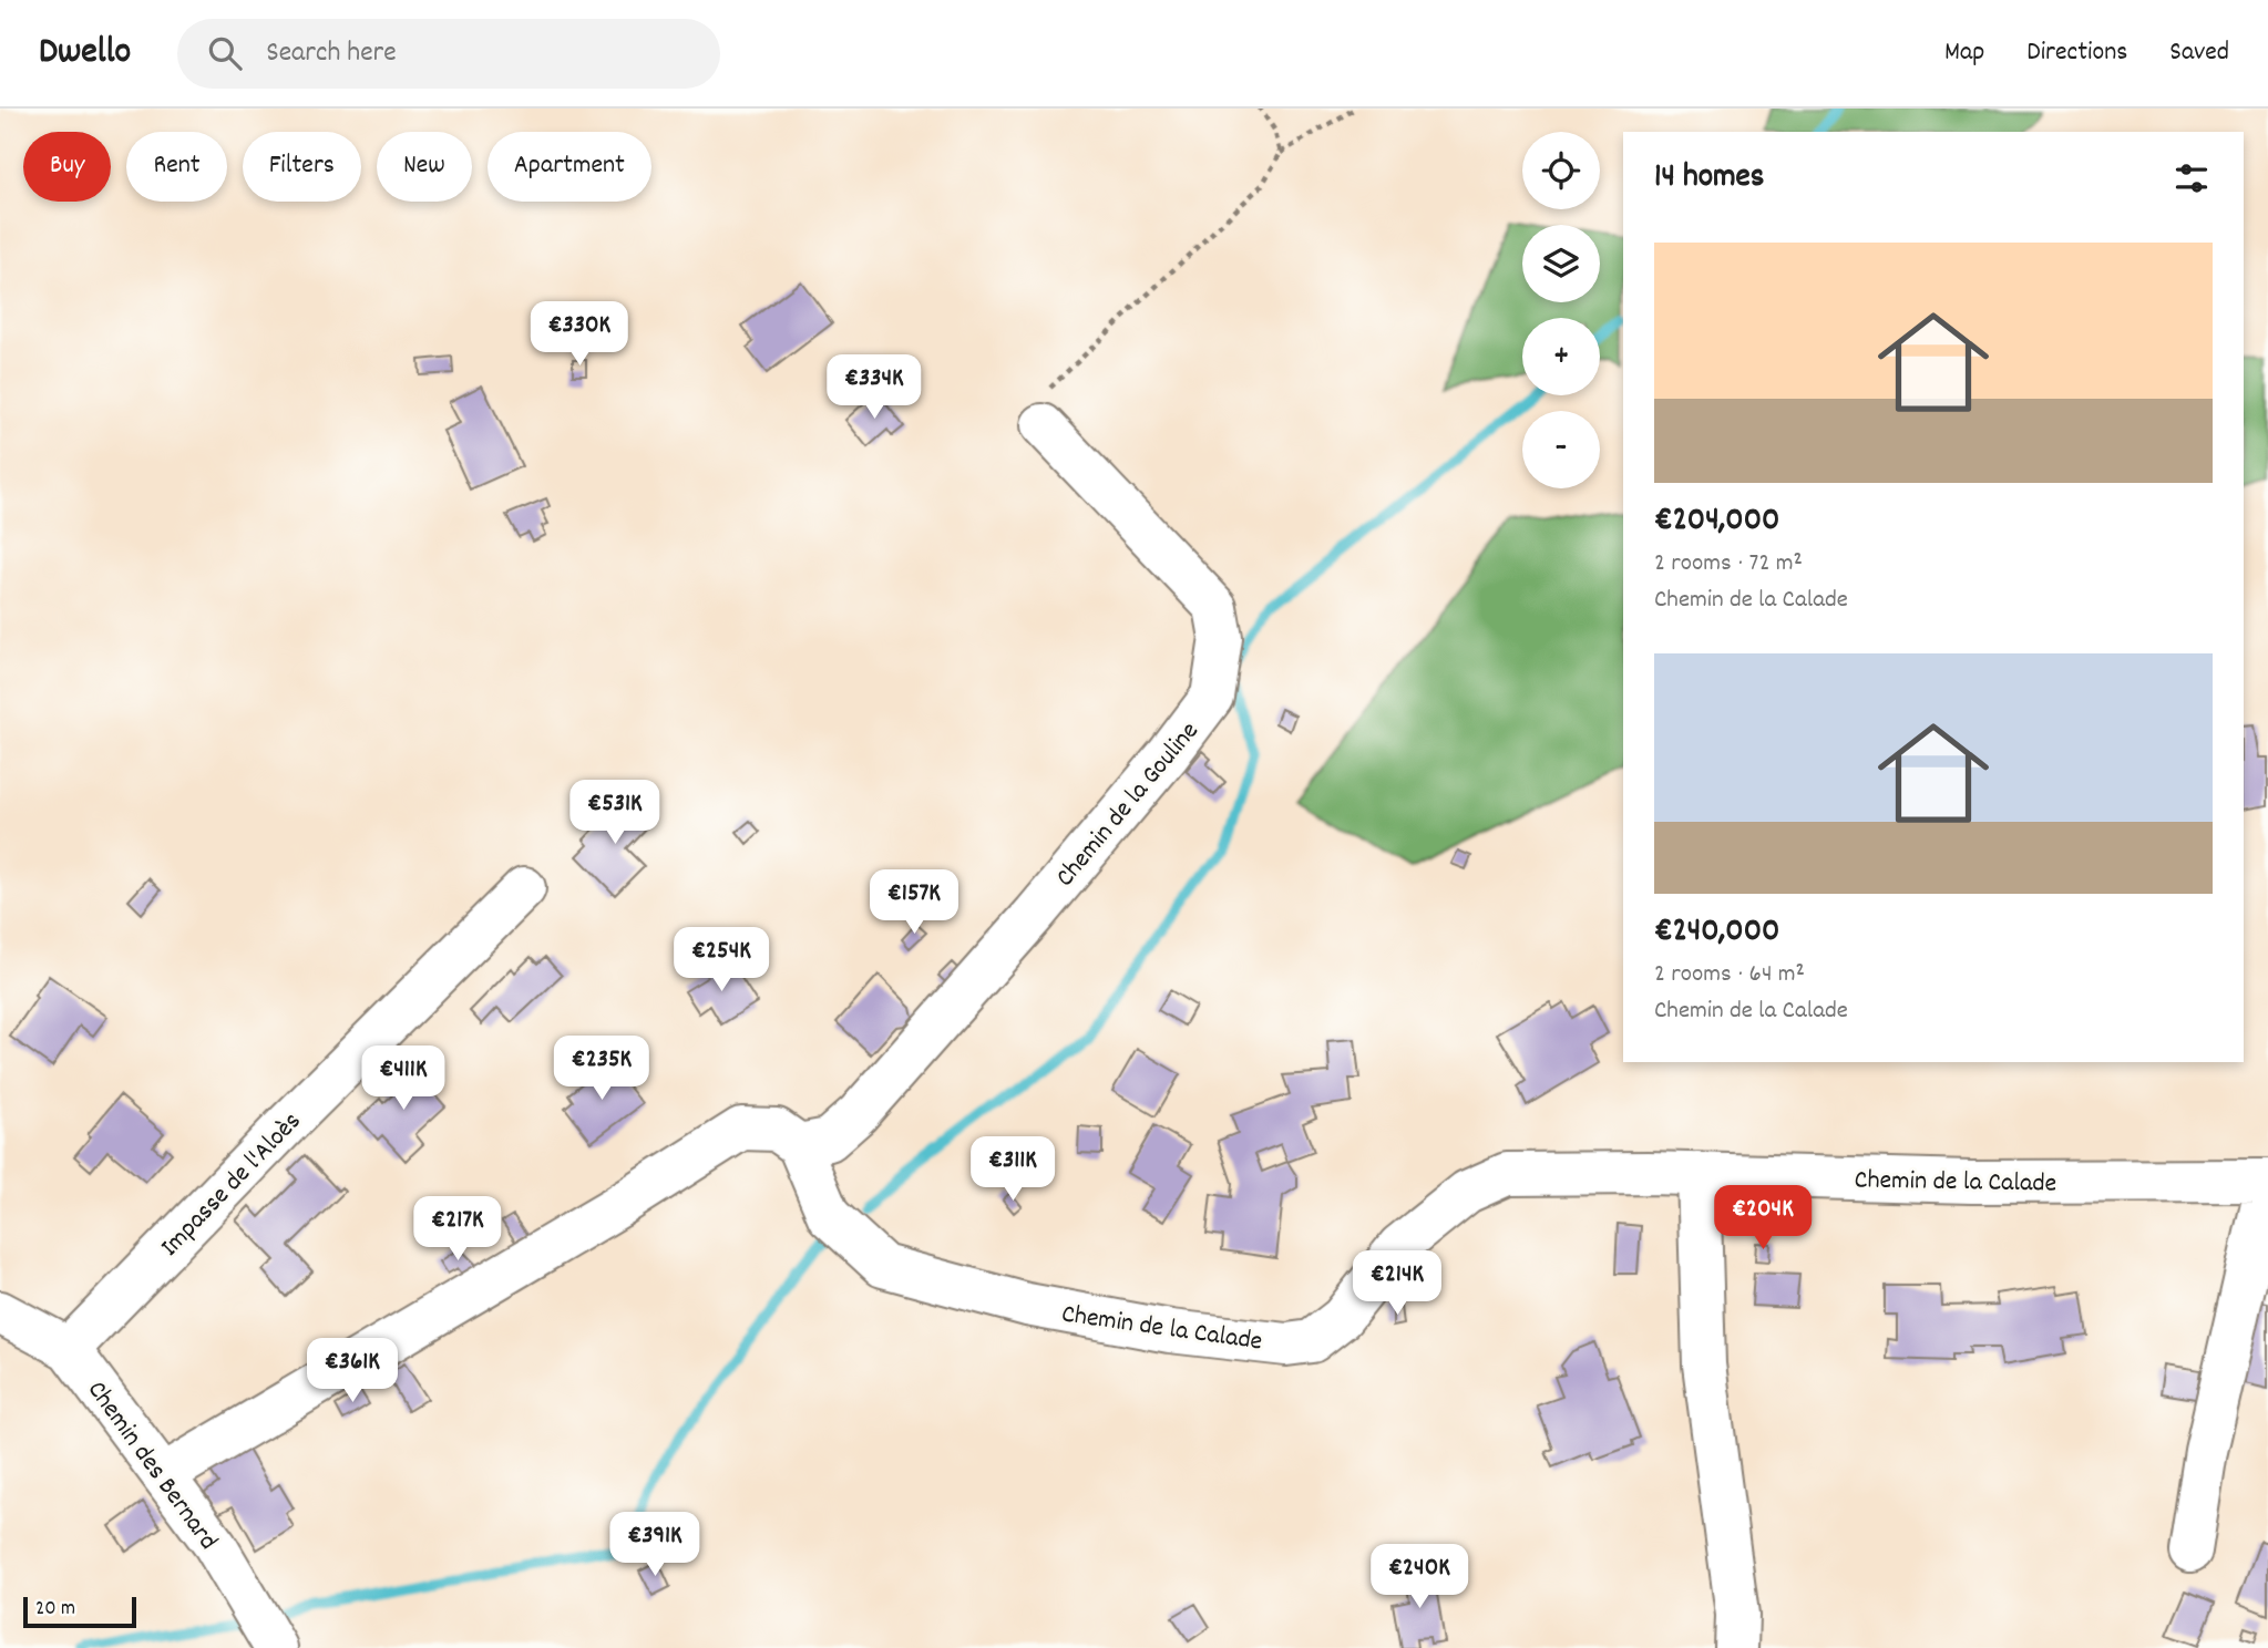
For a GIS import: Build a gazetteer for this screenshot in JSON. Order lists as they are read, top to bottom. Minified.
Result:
{"streets":{"street":["Chemin de la Gouline","Chemin de la Calade","Impasse de l'Aloès","Chemin des Bernard"]},"crossings":[["Chemin de la Gouline","Chemin de la Calade"],["Impasse de l'Aloès","Chemin des Bernard"]],"scale_bar":"20 m","page":{"header":"Dwello","search":"Search here","nav":["Map","Directions","Saved"],"map_buttons":["+","−"],"chip":["Buy","Rent","Filters","New","Apartment"],"heading":"14 homes","list":[{"name":"€204,000","note":"2 rooms · 72 m² · Chemin de la Calade"},{"name":"€240,000","note":"2 rooms · 64 m² · Chemin de la Calade"}],"price":["€330K","€334K","€531K","€157K","€254K","€235K","€411K","€311K","€204K","€217K","€214K","€361K","€391K","€240K"],"scale":"20 m"}}
